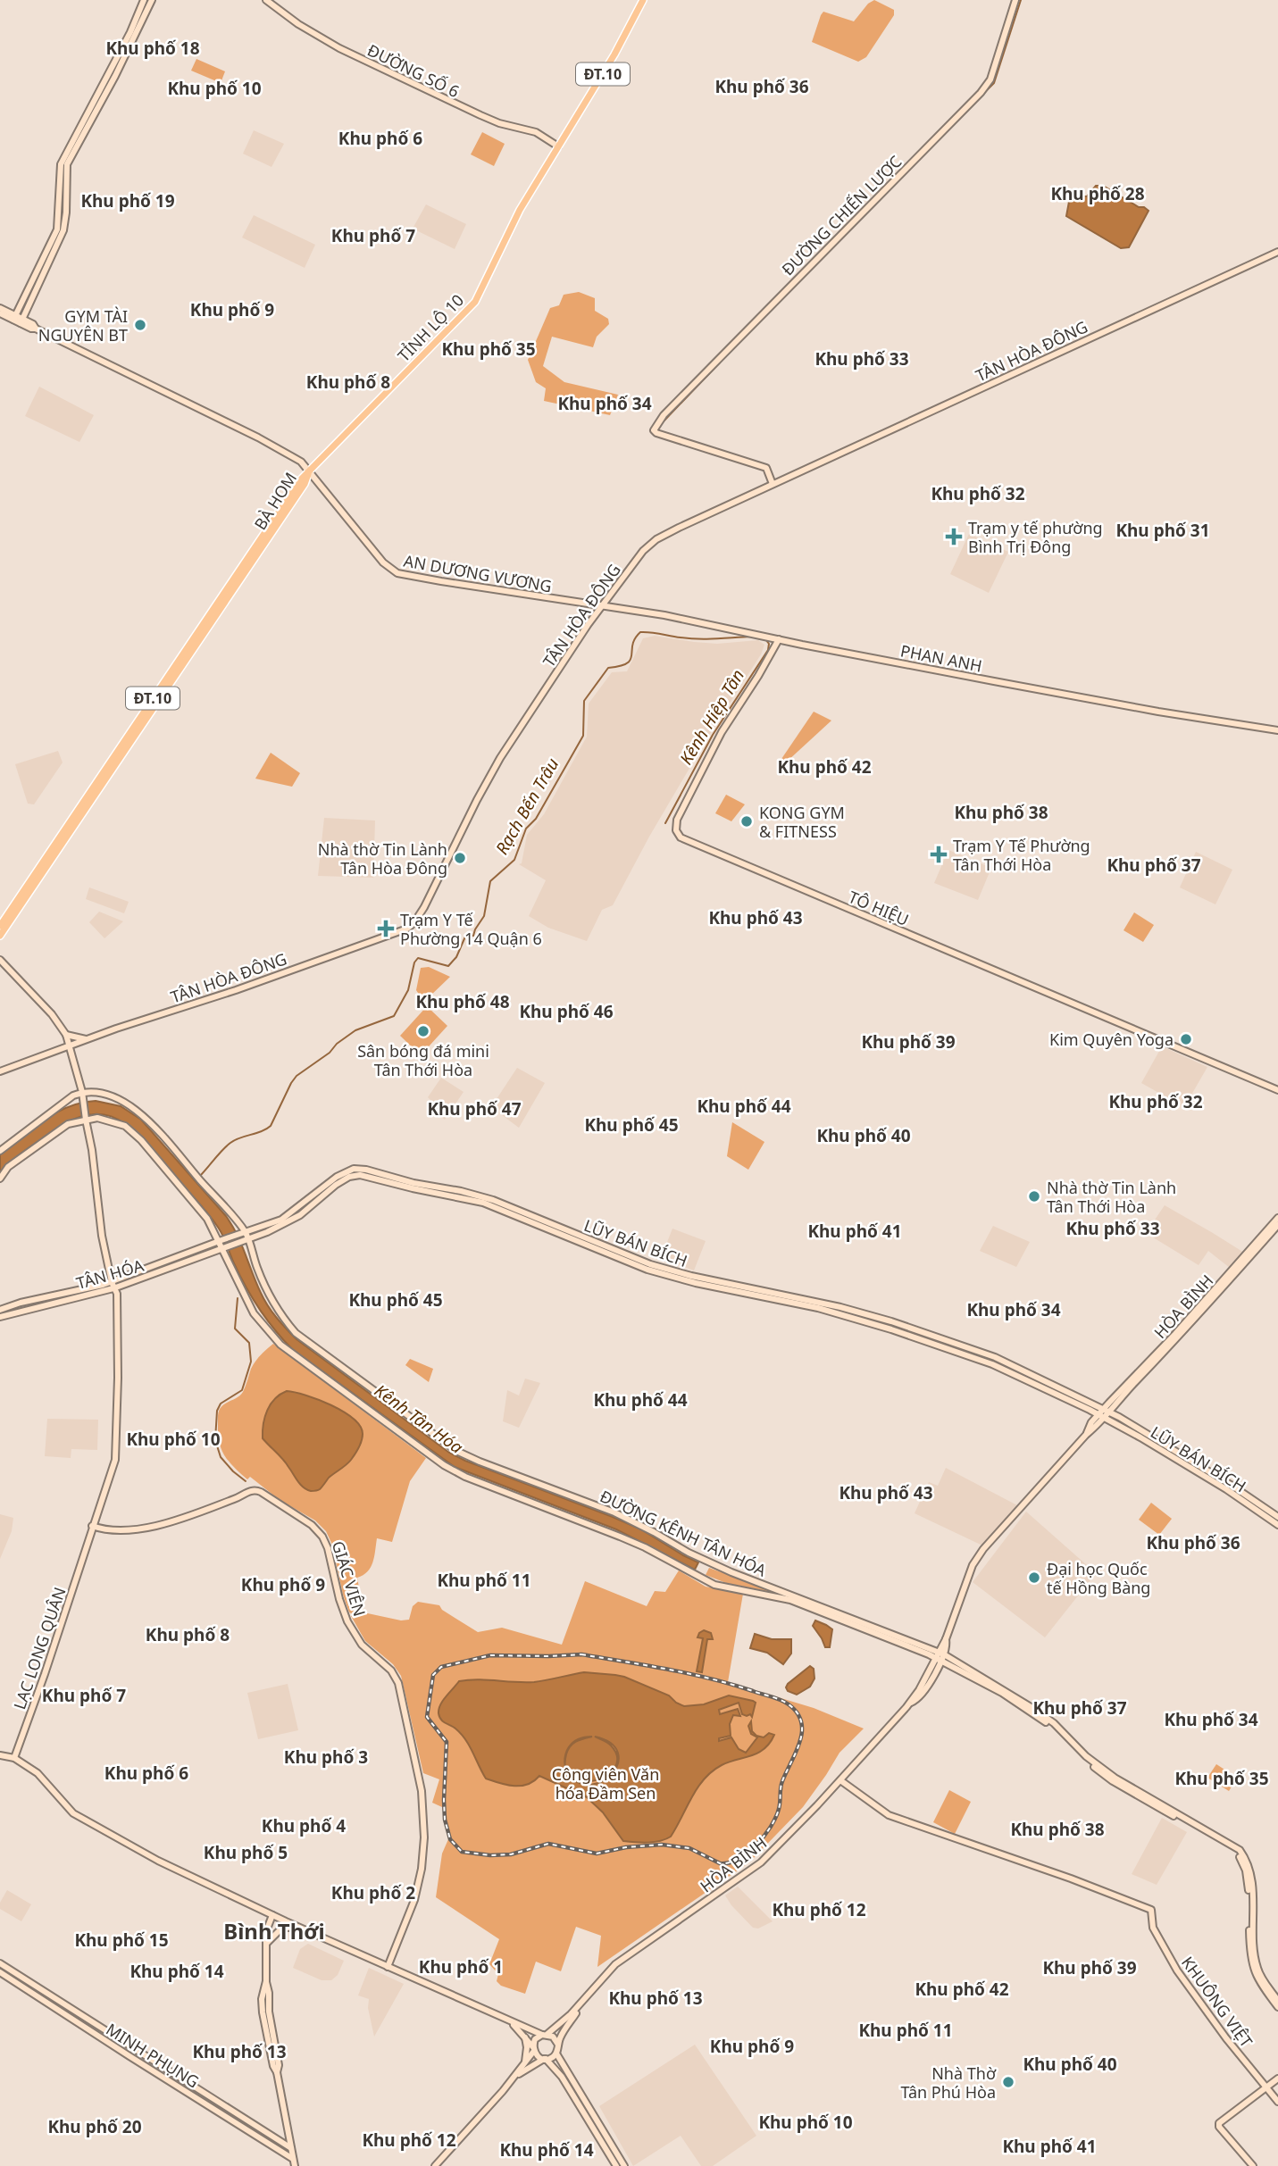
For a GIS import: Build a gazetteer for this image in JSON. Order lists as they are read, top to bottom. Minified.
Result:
{"streets":{"main road":["ĐƯỜNG SỐ 6","ĐT.10","ĐƯỜNG CHIẾN LƯỢC","TỈNH LỘ 10","TÂN HÒA ĐÔNG","BÀ HOM","AN DƯƠNG VƯƠNG","PHAN ANH","TÔ HIỆU","LŨY BÁN BÍCH","TÂN HÓA","HÒA BÌNH","ĐƯỜNG KÊNH TÂN HÓA","GIÁC VIÊN","LẠC LONG QUÂN","KHUÔNG VIỆT","MINH PHỤNG"]},"crossings":[["ĐƯỜNG SỐ 6","ĐT.10"],["ĐƯỜNG SỐ 6","TỈNH LỘ 10"],["ĐT.10","TỈNH LỘ 10"],["ĐƯỜNG CHIẾN LƯỢC","TÂN HÒA ĐÔNG"],["TỈNH LỘ 10","BÀ HOM"],["TỈNH LỘ 10","AN DƯƠNG VƯƠNG"],["TÂN HÒA ĐÔNG","AN DƯƠNG VƯƠNG"],["TÂN HÒA ĐÔNG","PHAN ANH"],["TÂN HÒA ĐÔNG","LẠC LONG QUÂN"],["BÀ HOM","AN DƯƠNG VƯƠNG"],["AN DƯƠNG VƯƠNG","PHAN ANH"],["PHAN ANH","TÔ HIỆU"],["LŨY BÁN BÍCH","TÂN HÓA"],["LŨY BÁN BÍCH","HÒA BÌNH"],["LŨY BÁN BÍCH","ĐƯỜNG KÊNH TÂN HÓA"],["TÂN HÓA","ĐƯỜNG KÊNH TÂN HÓA"],["TÂN HÓA","LẠC LONG QUÂN"],["HÒA BÌNH","ĐƯỜNG KÊNH TÂN HÓA"],["HÒA BÌNH","KHUÔNG VIỆT"],["ĐƯỜNG KÊNH TÂN HÓA","LẠC LONG QUÂN"],["GIÁC VIÊN","LẠC LONG QUÂN"]],"districts":["Khu phố 18","Khu phố 36","Khu phố 10","Khu phố 6","Khu phố 28","Khu phố 19","Khu phố 7","Khu phố 9","Khu phố 35","Khu phố 33","Khu phố 8","Khu phố 34","Khu phố 32","Khu phố 31","Khu phố 42","Khu phố 38","Khu phố 37","Khu phố 43","Khu phố 48","Khu phố 46","Khu phố 39","Khu phố 32","Khu phố 44","Khu phố 47","Khu phố 45","Khu phố 40","Khu phố 33","Khu phố 41","Khu phố 45","Khu phố 34","Khu phố 44","Khu phố 10","Khu phố 43","Khu phố 36","Khu phố 11","Khu phố 9","Khu phố 8","Khu phố 7","Khu phố 37","Khu phố 34","Khu phố 3","Khu phố 6","Khu phố 35","Khu phố 4","Khu phố 38","Khu phố 5","Khu phố 2","Khu phố 12","Bình Thới","Khu phố 15","Khu phố 1","Khu phố 39","Khu phố 14","Khu phố 42","Khu phố 13","Khu phố 11","Khu phố 9","Khu phố 13","Khu phố 40","Khu phố 10","Khu phố 20","Khu phố 12","Khu phố 41","Khu phố 14"],"water":["Kênh Hiệp Tân","Rạch Bến Trâu","Kênh Tân Hóa"],"parks":["Công viên Văn hóa Đầm Sen"],"places":{"other":["GYM TÀI NGUYÊN BT","KONG GYM & FITNESS","Nhà thờ Tin Lành Tân Hòa Đông","Sân bóng đá mini Tân Thới Hòa","Kim Quyên Yoga","Nhà thờ Tin Lành Tân Thới Hòa","Đại học Quốc tế Hồng Bàng","Nhà Thờ Tân Phú Hòa"],"health":["Trạm y tế phường Bình Trị Đông","Trạm Y Tế Phường Tân Thới Hòa","Trạm Y Tế Phường 14 Quận 6"]}}
